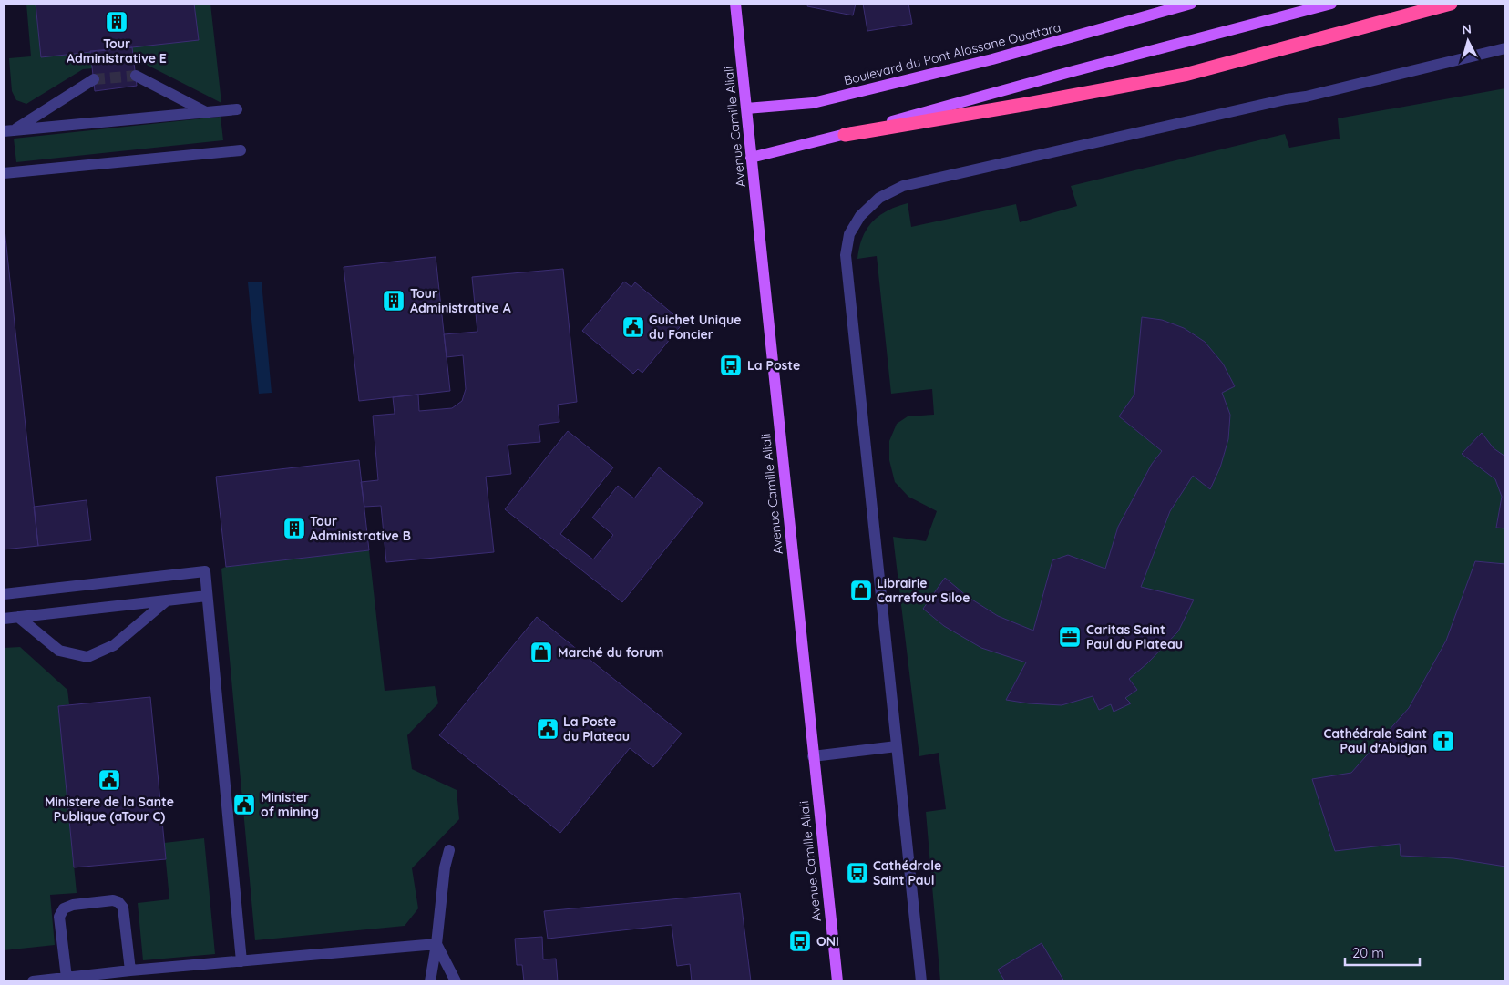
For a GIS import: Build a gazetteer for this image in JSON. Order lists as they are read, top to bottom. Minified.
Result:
{"streets":{"main road":["Boulevard du Pont Alassane Ouattara","Avenue Camille Aliali"]},"crossings":[["Boulevard du Pont Alassane Ouattara","Avenue Camille Aliali"]],"places":{"building":["Tour Administrative E","Tour Administrative A","Tour Administrative B"],"public building":["Guichet Unique du Foncier","La Poste du Plateau","Ministere de la Sante Publique (aTour C)","Minister of mining"],"bus stop":["La Poste","Cathédrale Saint Paul","ONI"],"shop":["Librairie Carrefour Siloe","Marché du forum"],"office":["Caritas Saint Paul du Plateau"],"church":["Cathédrale Saint Paul d'Abidjan"]},"scale_bar":"20 m","north":"top"}
